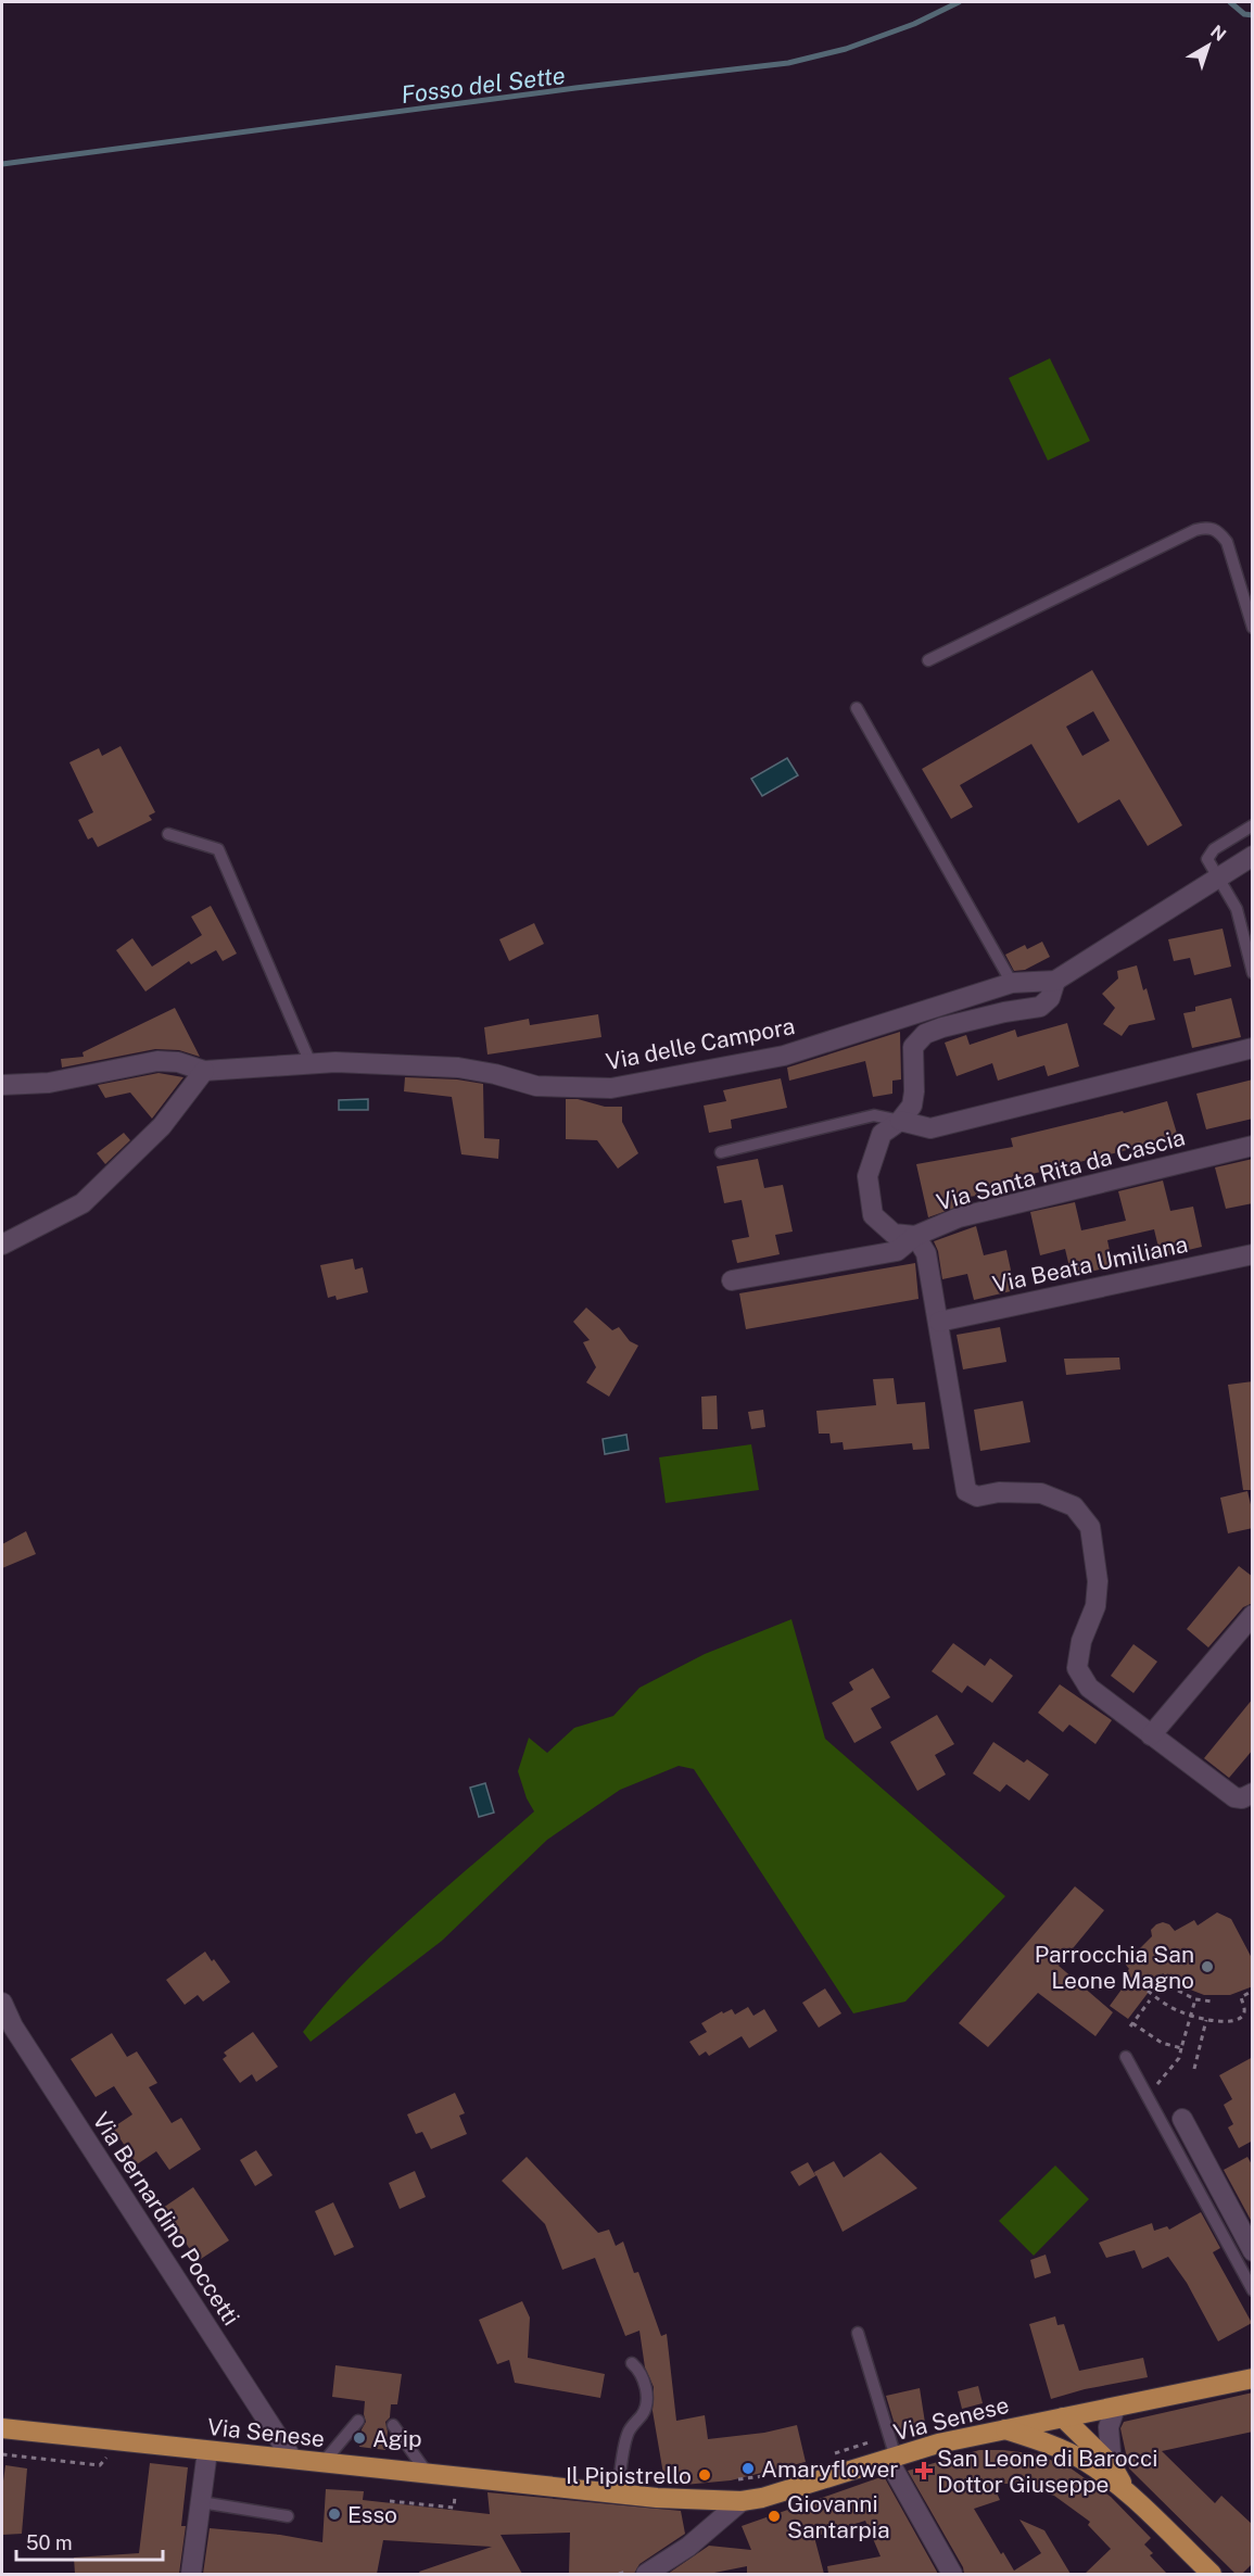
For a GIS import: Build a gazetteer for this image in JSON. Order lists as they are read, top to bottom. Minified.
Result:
{"streets":{"main road":["Via Senese"],"street":["Via delle Campora","Via Santa Rita da Cascia","Via Beata Umiliana","Via Bernardino Poccetti"]},"crossings":[["Via Bernardino Poccetti","Via Senese"]],"water":["Fosso del Sette"],"places":{"other":["Parrocchia San Leone Magno","Agip","Amaryflower","Il Pipistrello","Esso","Giovanni Santarpia"],"health":["San Leone di Barocci Dottor Giuseppe"]},"scale_bar":"50 m","north":"top right"}
